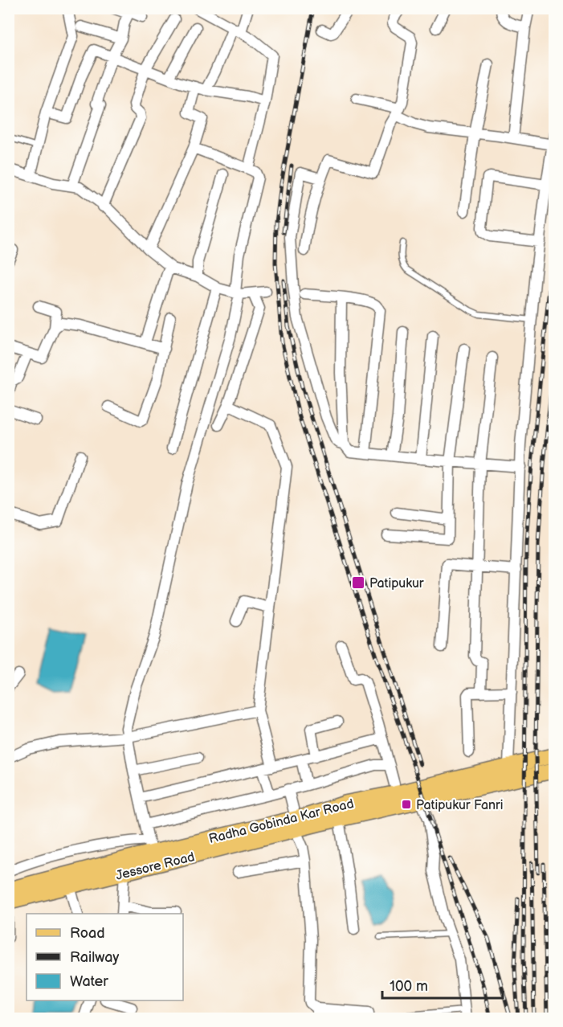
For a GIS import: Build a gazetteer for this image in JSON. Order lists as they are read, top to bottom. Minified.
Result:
{"streets":{"main road":["Radha Gobinda Kar Road","Jessore Road"]},"crossings":[["Radha Gobinda Kar Road","Jessore Road"]],"places":{"transit":["Patipukur","Patipukur Fanri"]},"legend":["Road","Railway","Water"],"scale_bar":"100 m"}
